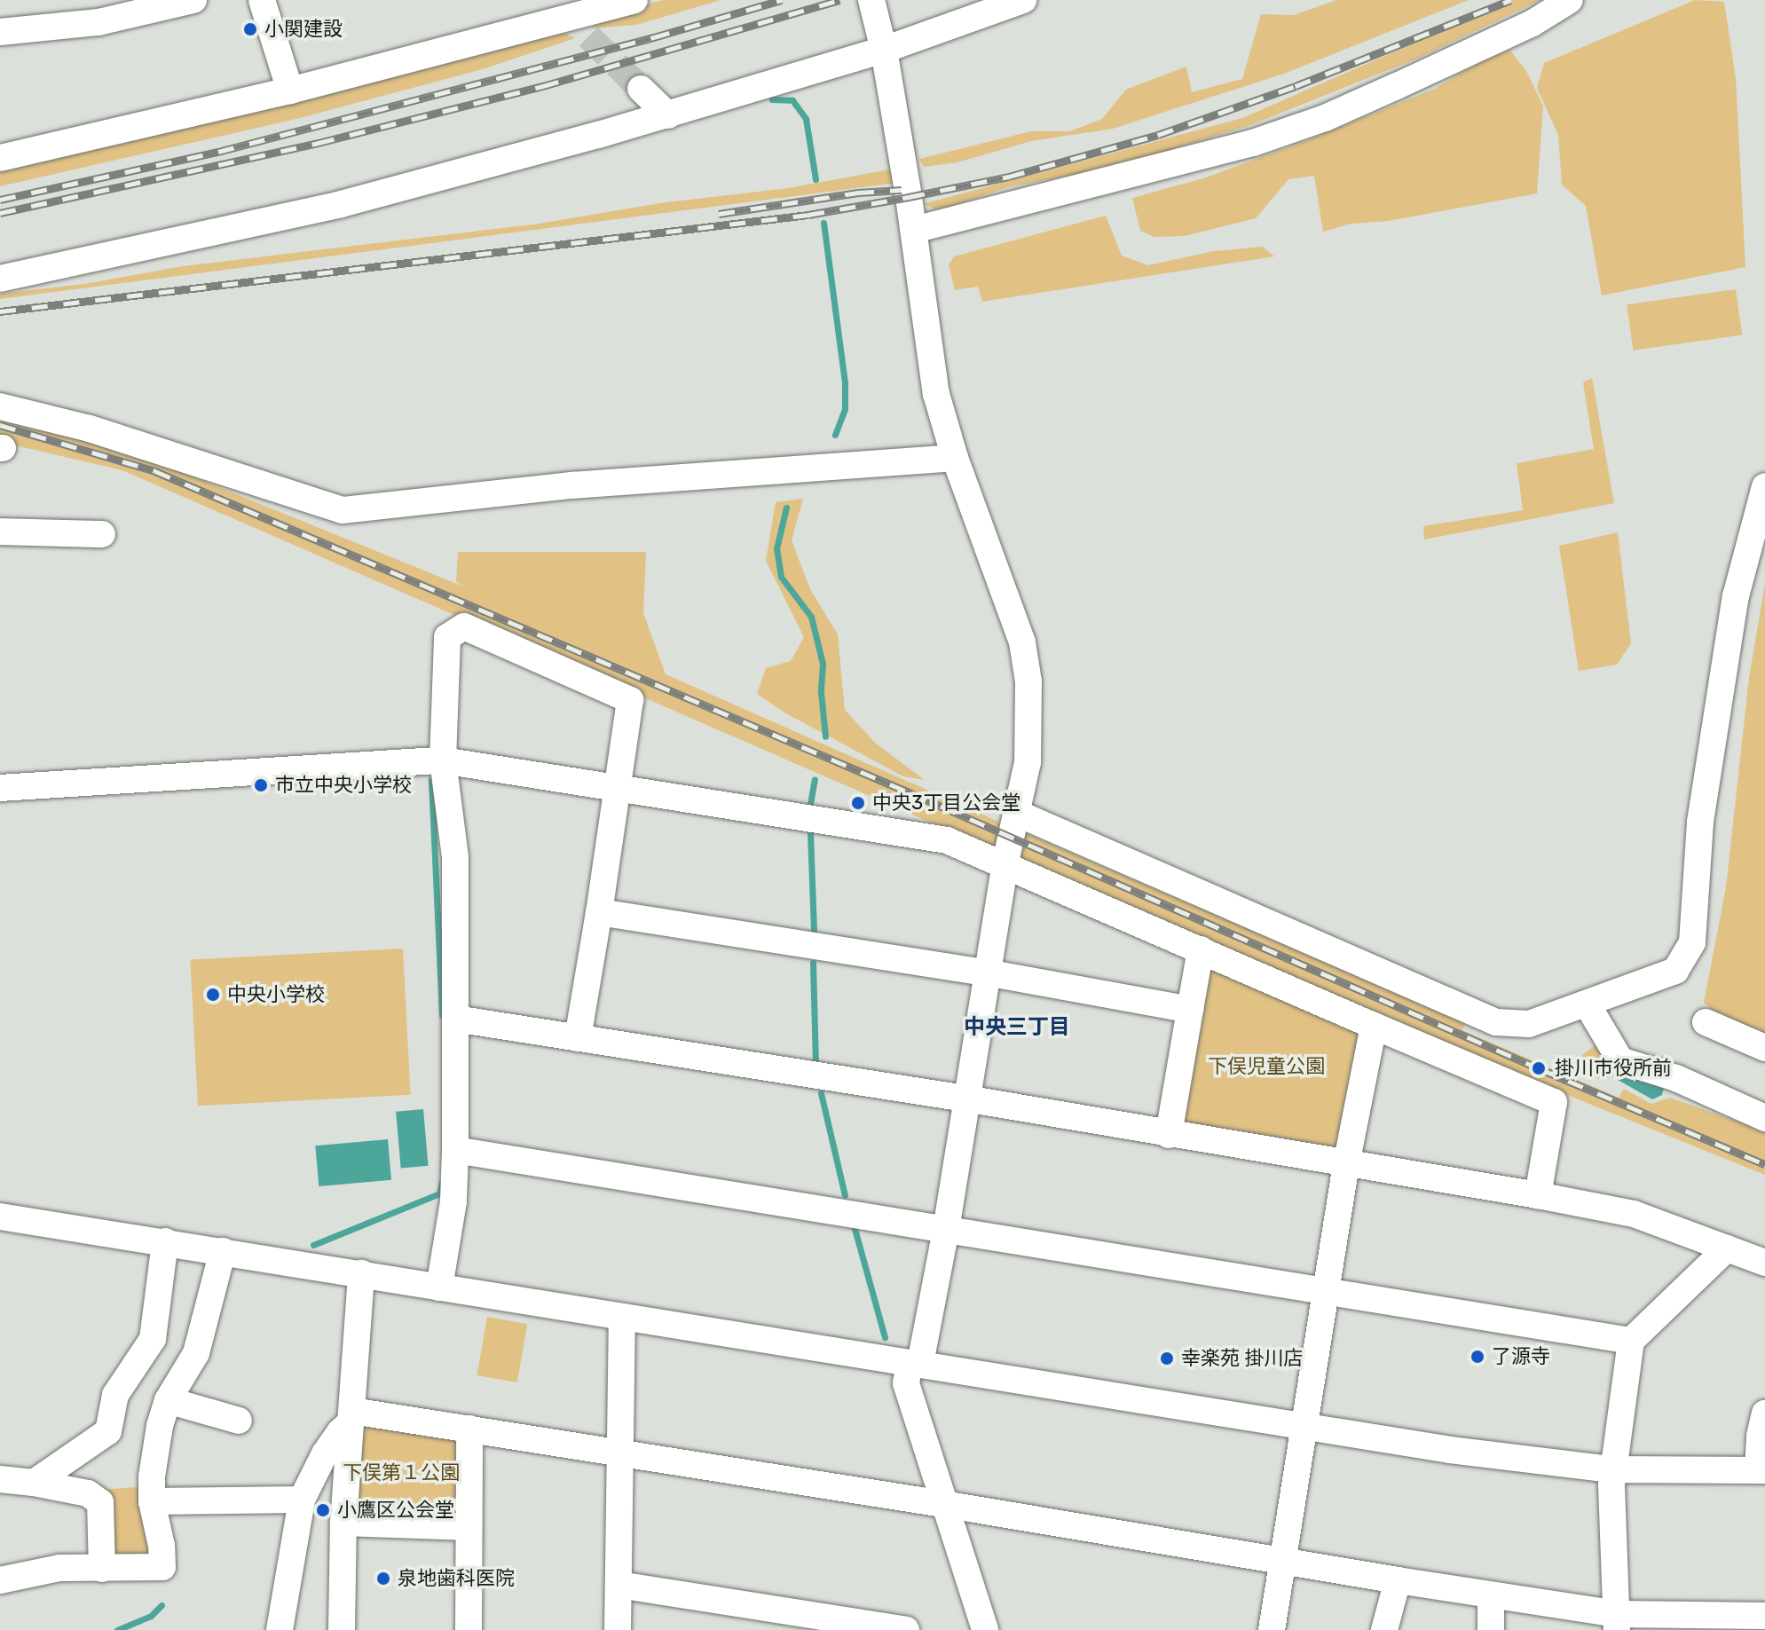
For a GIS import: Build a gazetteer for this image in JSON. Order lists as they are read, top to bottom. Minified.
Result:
{"districts":["中央三丁目"],"parks":["下俣児童公園","下俣第１公園"],"places":["小関建設","市立中央小学校","中央3丁目公会堂","中央小学校","掛川市役所前","了源寺","幸楽苑 掛川店","小鷹区公会堂","泉地歯科医院"]}
